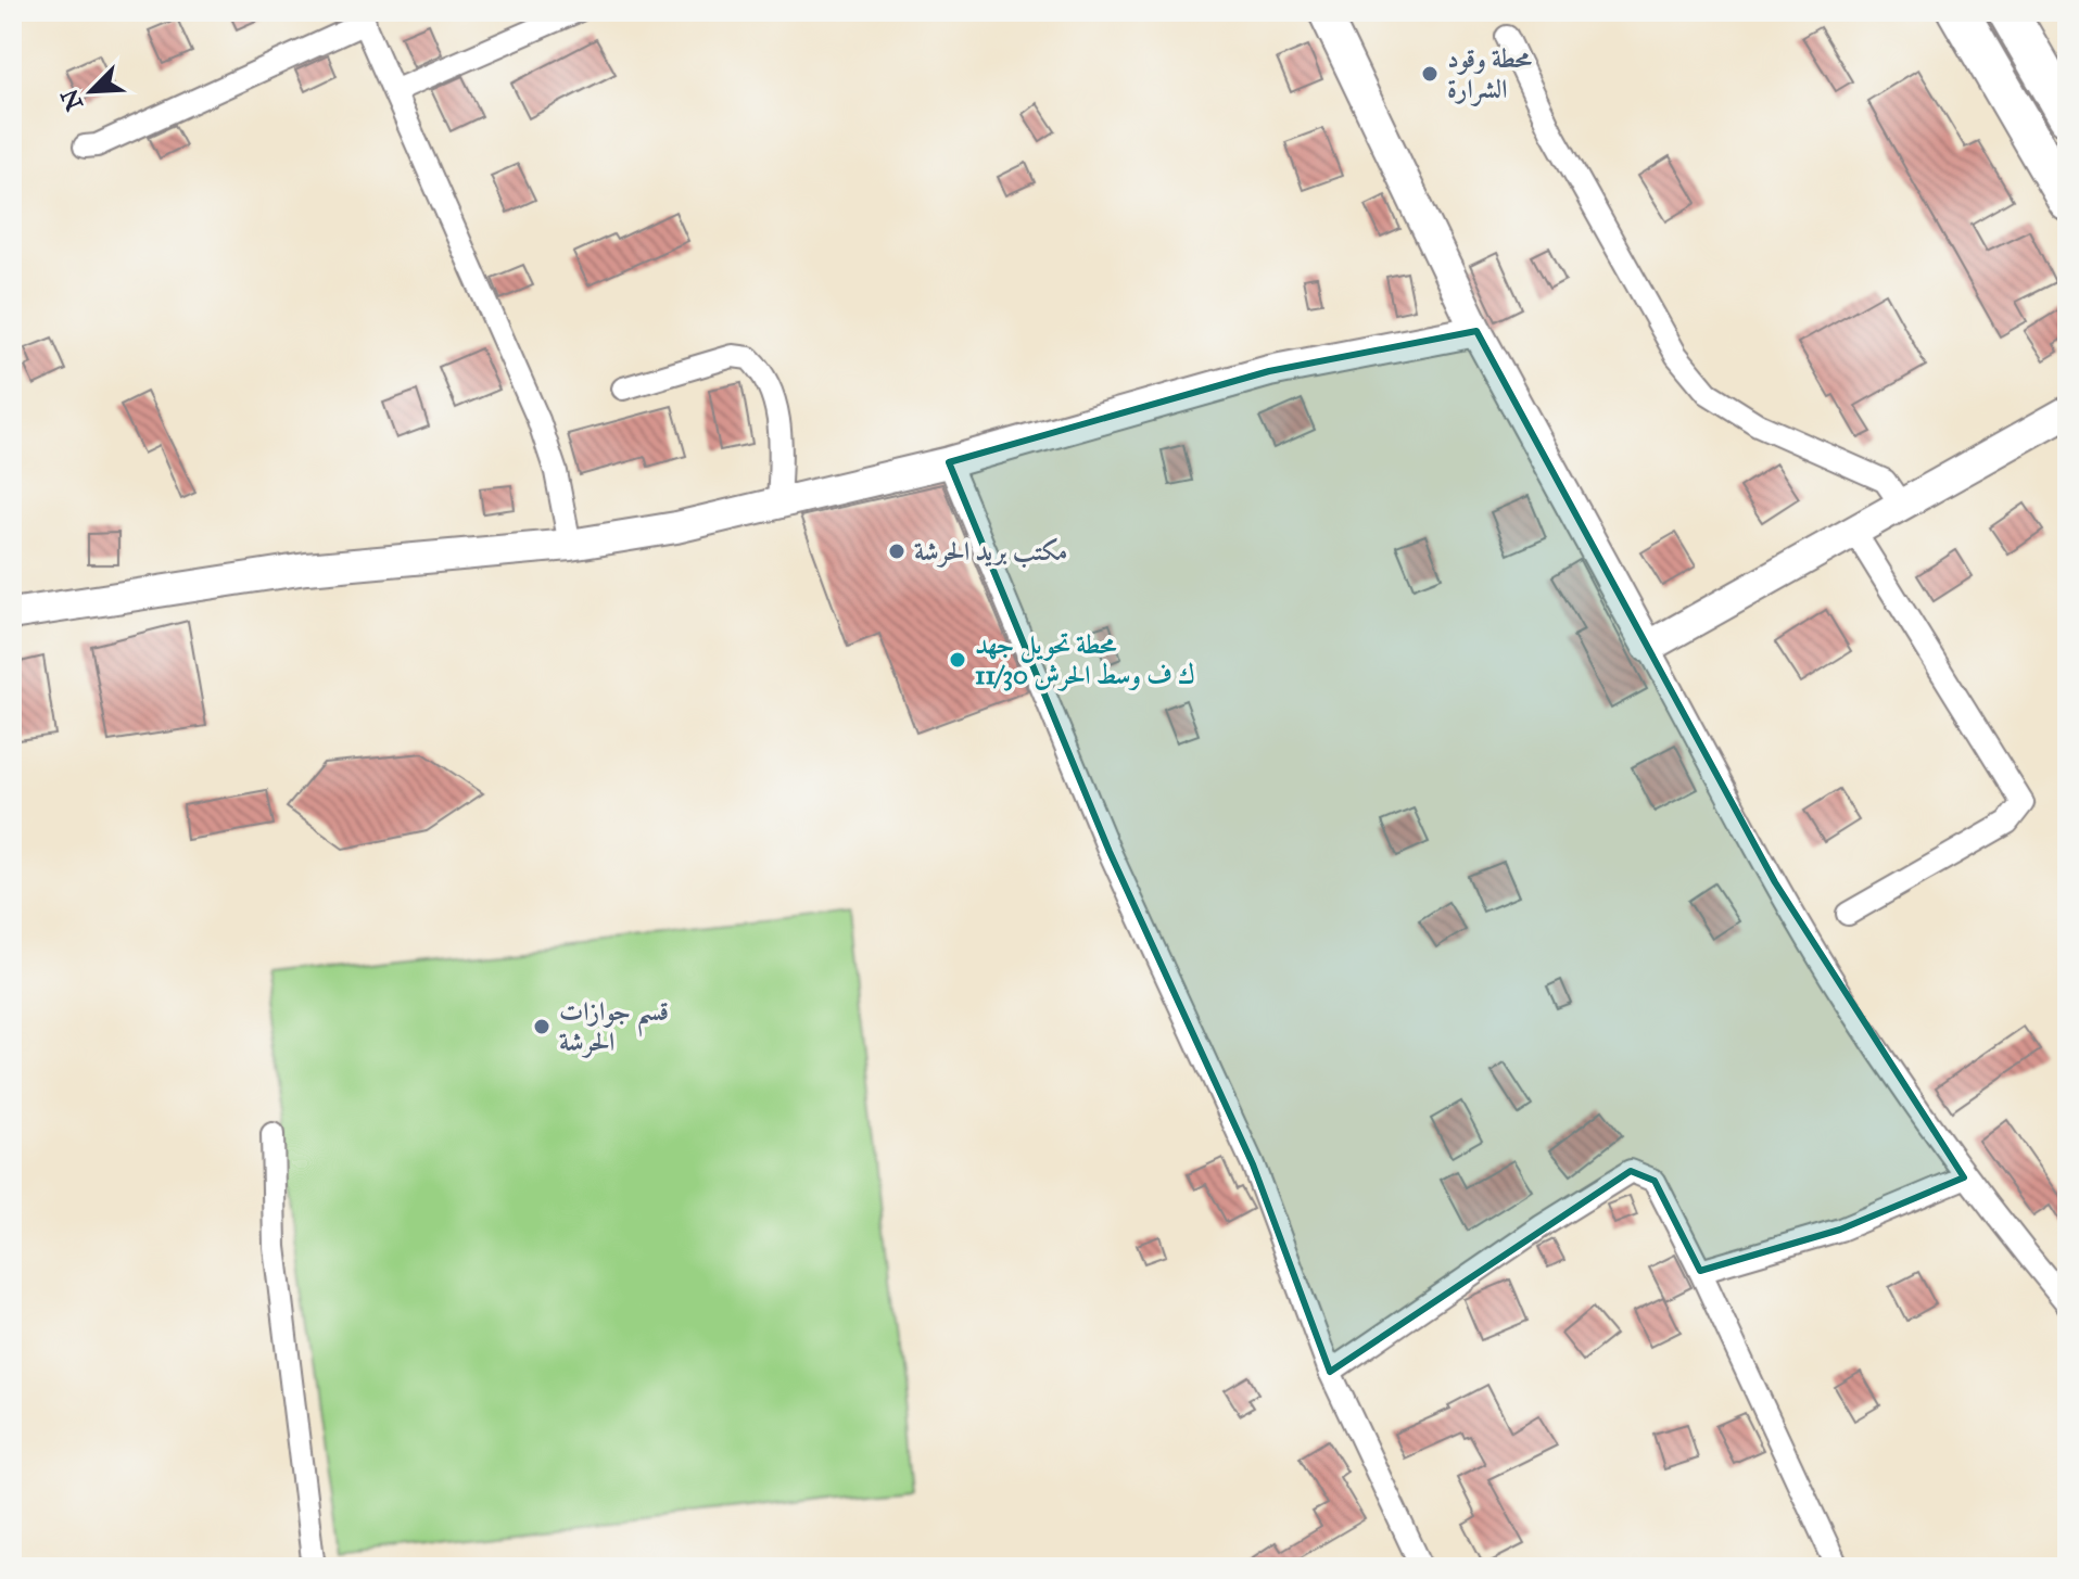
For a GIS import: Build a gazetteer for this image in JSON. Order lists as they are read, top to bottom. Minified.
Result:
{"places":["محطة وقود الشرارة","مكتب بريد الحرشة","محطة تحويل جهد 11/30 ك ف وسط الحرش","قسم جوازات الحرشة"],"north":"bottom left"}
